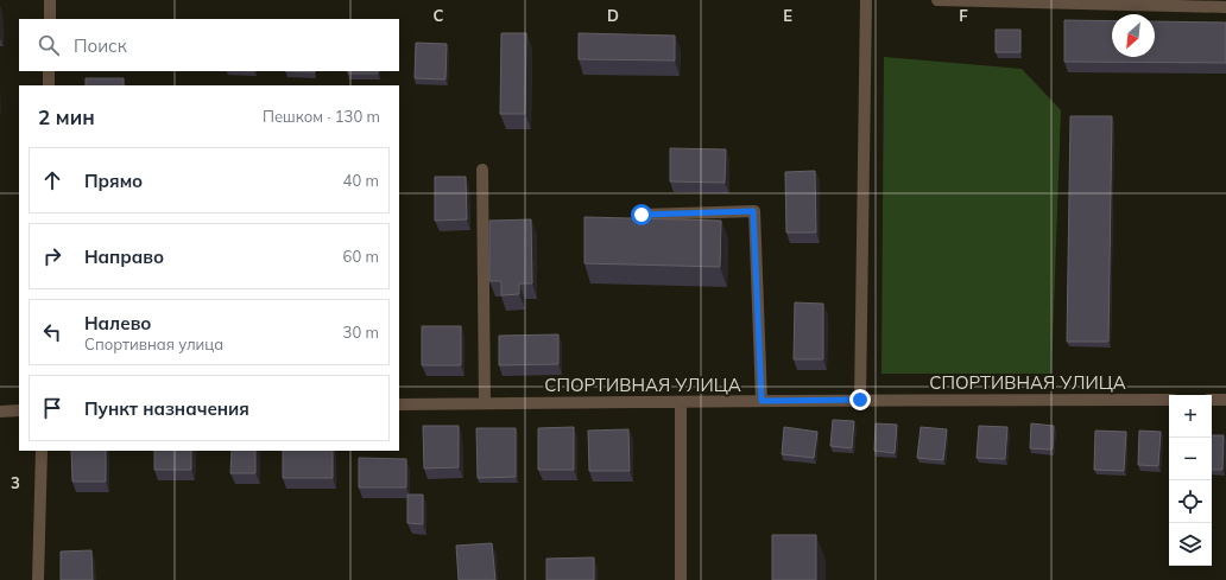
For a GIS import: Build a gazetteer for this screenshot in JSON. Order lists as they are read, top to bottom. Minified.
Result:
{"streets":{"street":["СПОРТИВНАЯ УЛИЦА"]},"north":"bottom left","page":{"search":"Поиск","heading":["2 мин","Пешком · 130 m"],"list":[["Прямо","40 m"],["Направо","60 m"],["Налево","Спортивная улица","30 m"],"Пункт назначения"],"map_buttons":["+","−"]},"grid":{"columns":["C","D","E","F"],"rows":["3"]}}
